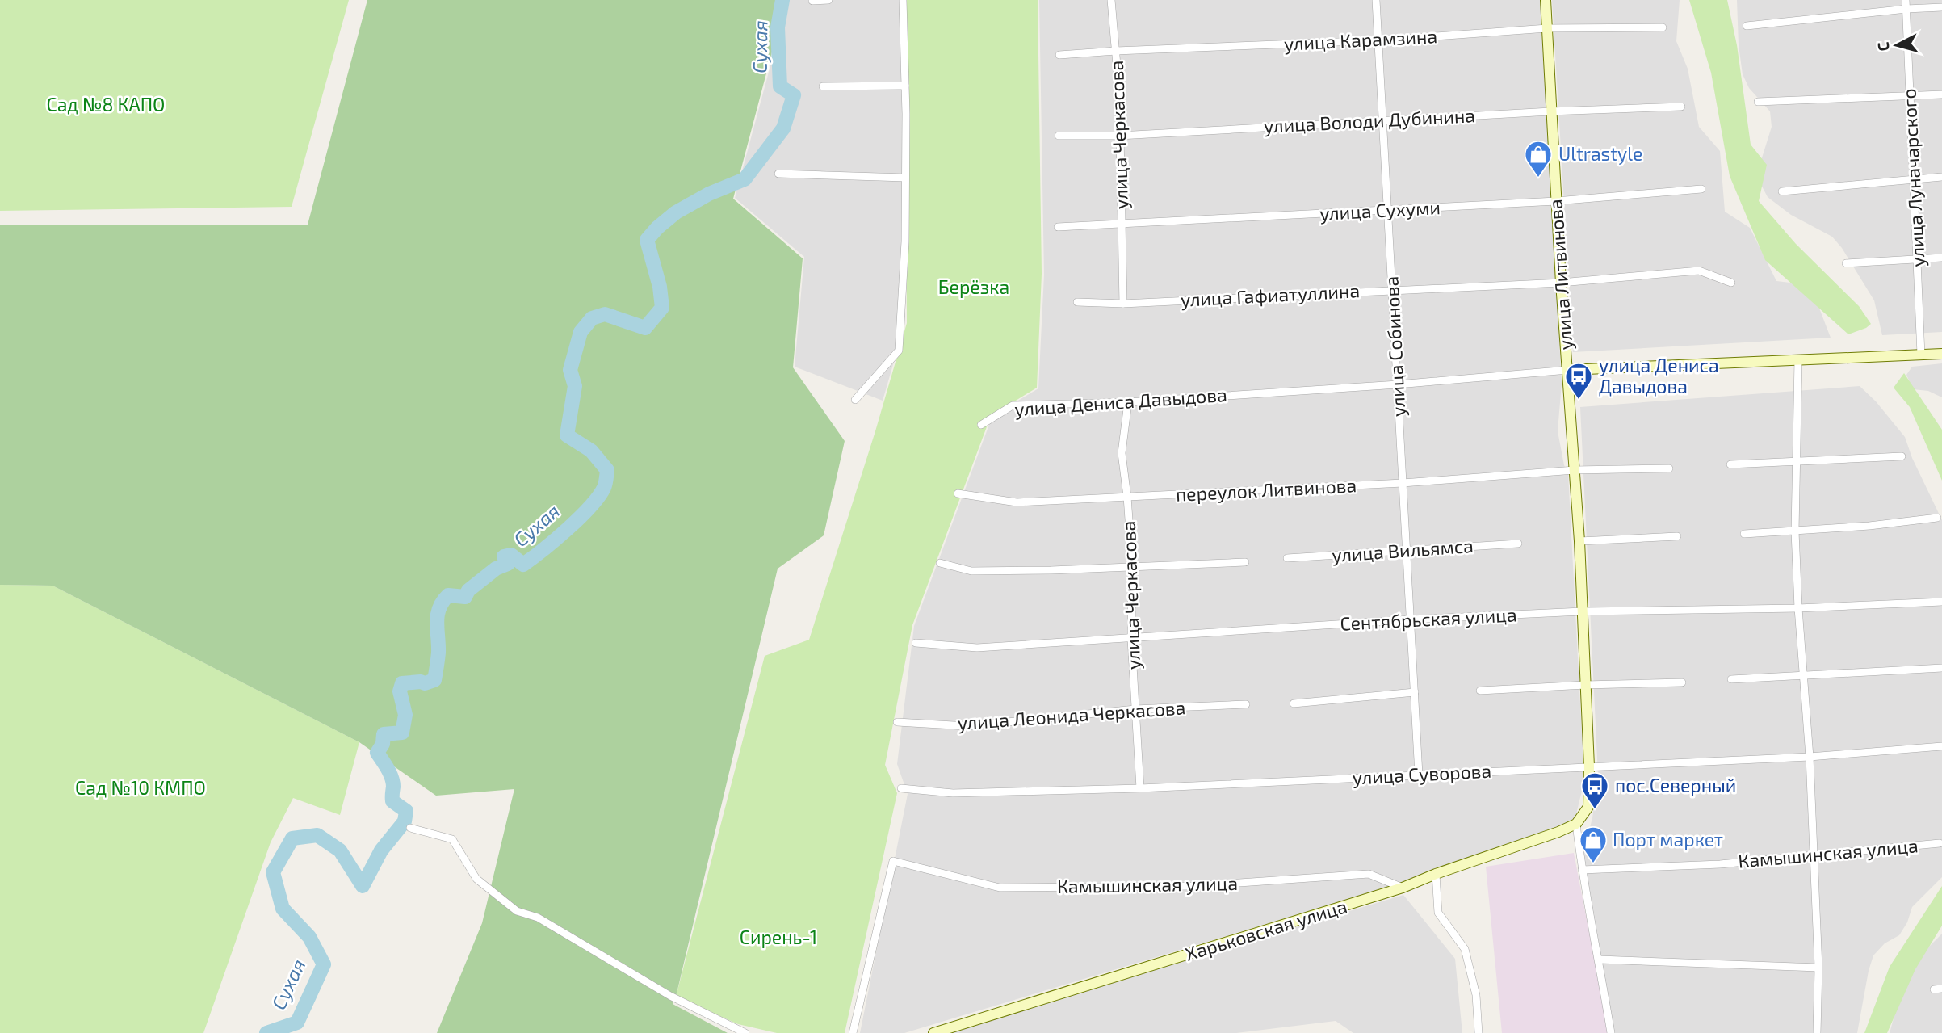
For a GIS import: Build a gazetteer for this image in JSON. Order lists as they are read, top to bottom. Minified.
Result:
{"streets":{"street":["улица Карамзина","улица Володи Дубинина","улица Черкасова","улица Луначарского","улица Сухуми","улица Литвинова","улица Гафиатуллина","улица Собинова","улица Дениса Давыдова","переулок Литвинова","улица Вильямса","Сентябрьская улица","улица Леонида Черкасова","улица Суворова","Камышинская улица","Харьковская улица"]},"crossings":[["улица Карамзина","улица Черкасова"],["улица Карамзина","улица Литвинова"],["улица Карамзина","улица Собинова"],["улица Володи Дубинина","улица Черкасова"],["улица Володи Дубинина","улица Литвинова"],["улица Володи Дубинина","улица Собинова"],["улица Черкасова","улица Сухуми"],["улица Черкасова","улица Гафиатуллина"],["улица Черкасова","улица Дениса Давыдова"],["улица Черкасова","переулок Литвинова"],["улица Черкасова","Сентябрьская улица"],["улица Черкасова","улица Леонида Черкасова"],["улица Черкасова","улица Суворова"],["улица Луначарского","улица Дениса Давыдова"],["улица Сухуми","улица Литвинова"],["улица Сухуми","улица Собинова"],["улица Литвинова","улица Гафиатуллина"],["улица Литвинова","улица Дениса Давыдова"],["улица Литвинова","переулок Литвинова"],["улица Литвинова","Сентябрьская улица"],["улица Литвинова","улица Суворова"],["улица Литвинова","Харьковская улица"],["улица Гафиатуллина","улица Собинова"],["улица Собинова","улица Дениса Давыдова"],["улица Собинова","переулок Литвинова"],["улица Собинова","улица Вильямса"],["улица Собинова","Сентябрьская улица"],["улица Собинова","улица Суворова"],["Камышинская улица","Харьковская улица"]],"water":["Сухая"],"parks":["Сад №8 КАПО","Берёзка","Сад №10 КМПО","Сирень-1"],"places":{"shop":["Ultrastyle","Порт маркет"],"bus stop":["улица Дениса Давыдова","пос.Северный"]},"north":"left"}
